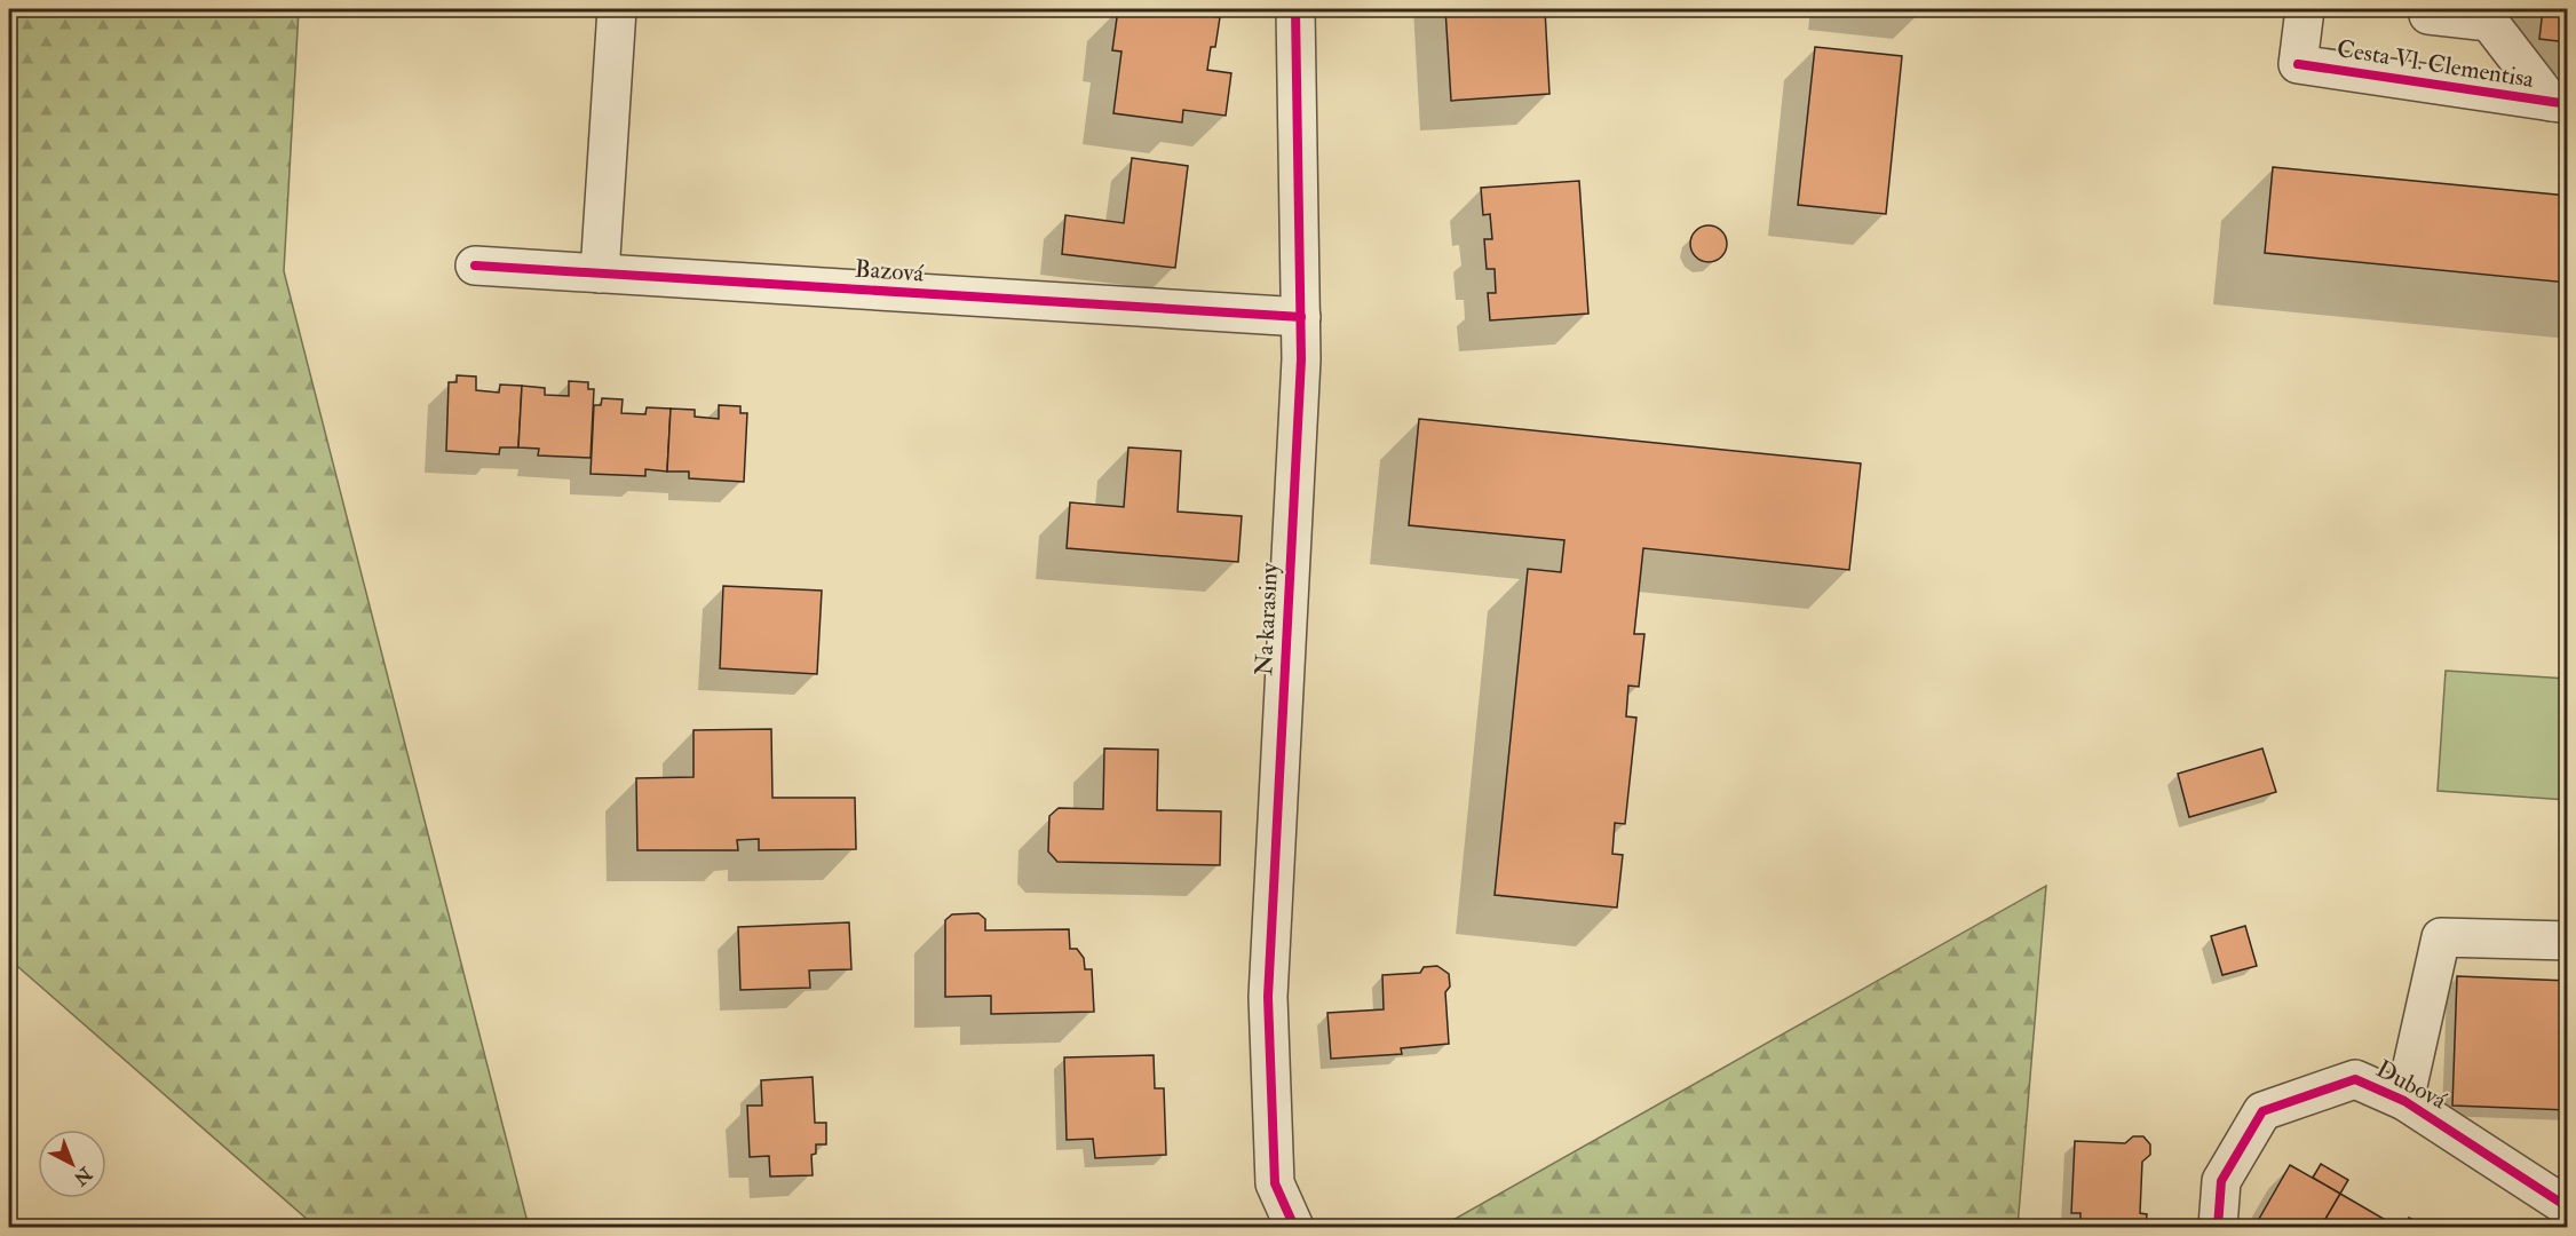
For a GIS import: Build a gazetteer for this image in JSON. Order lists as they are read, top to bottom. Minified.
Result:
{"streets":{"street":["Cesta Vl. Clementisa","Bazová","Na karasiny","Dubová"]},"crossings":[["Bazová","Na karasiny"]],"north":"bottom right"}
